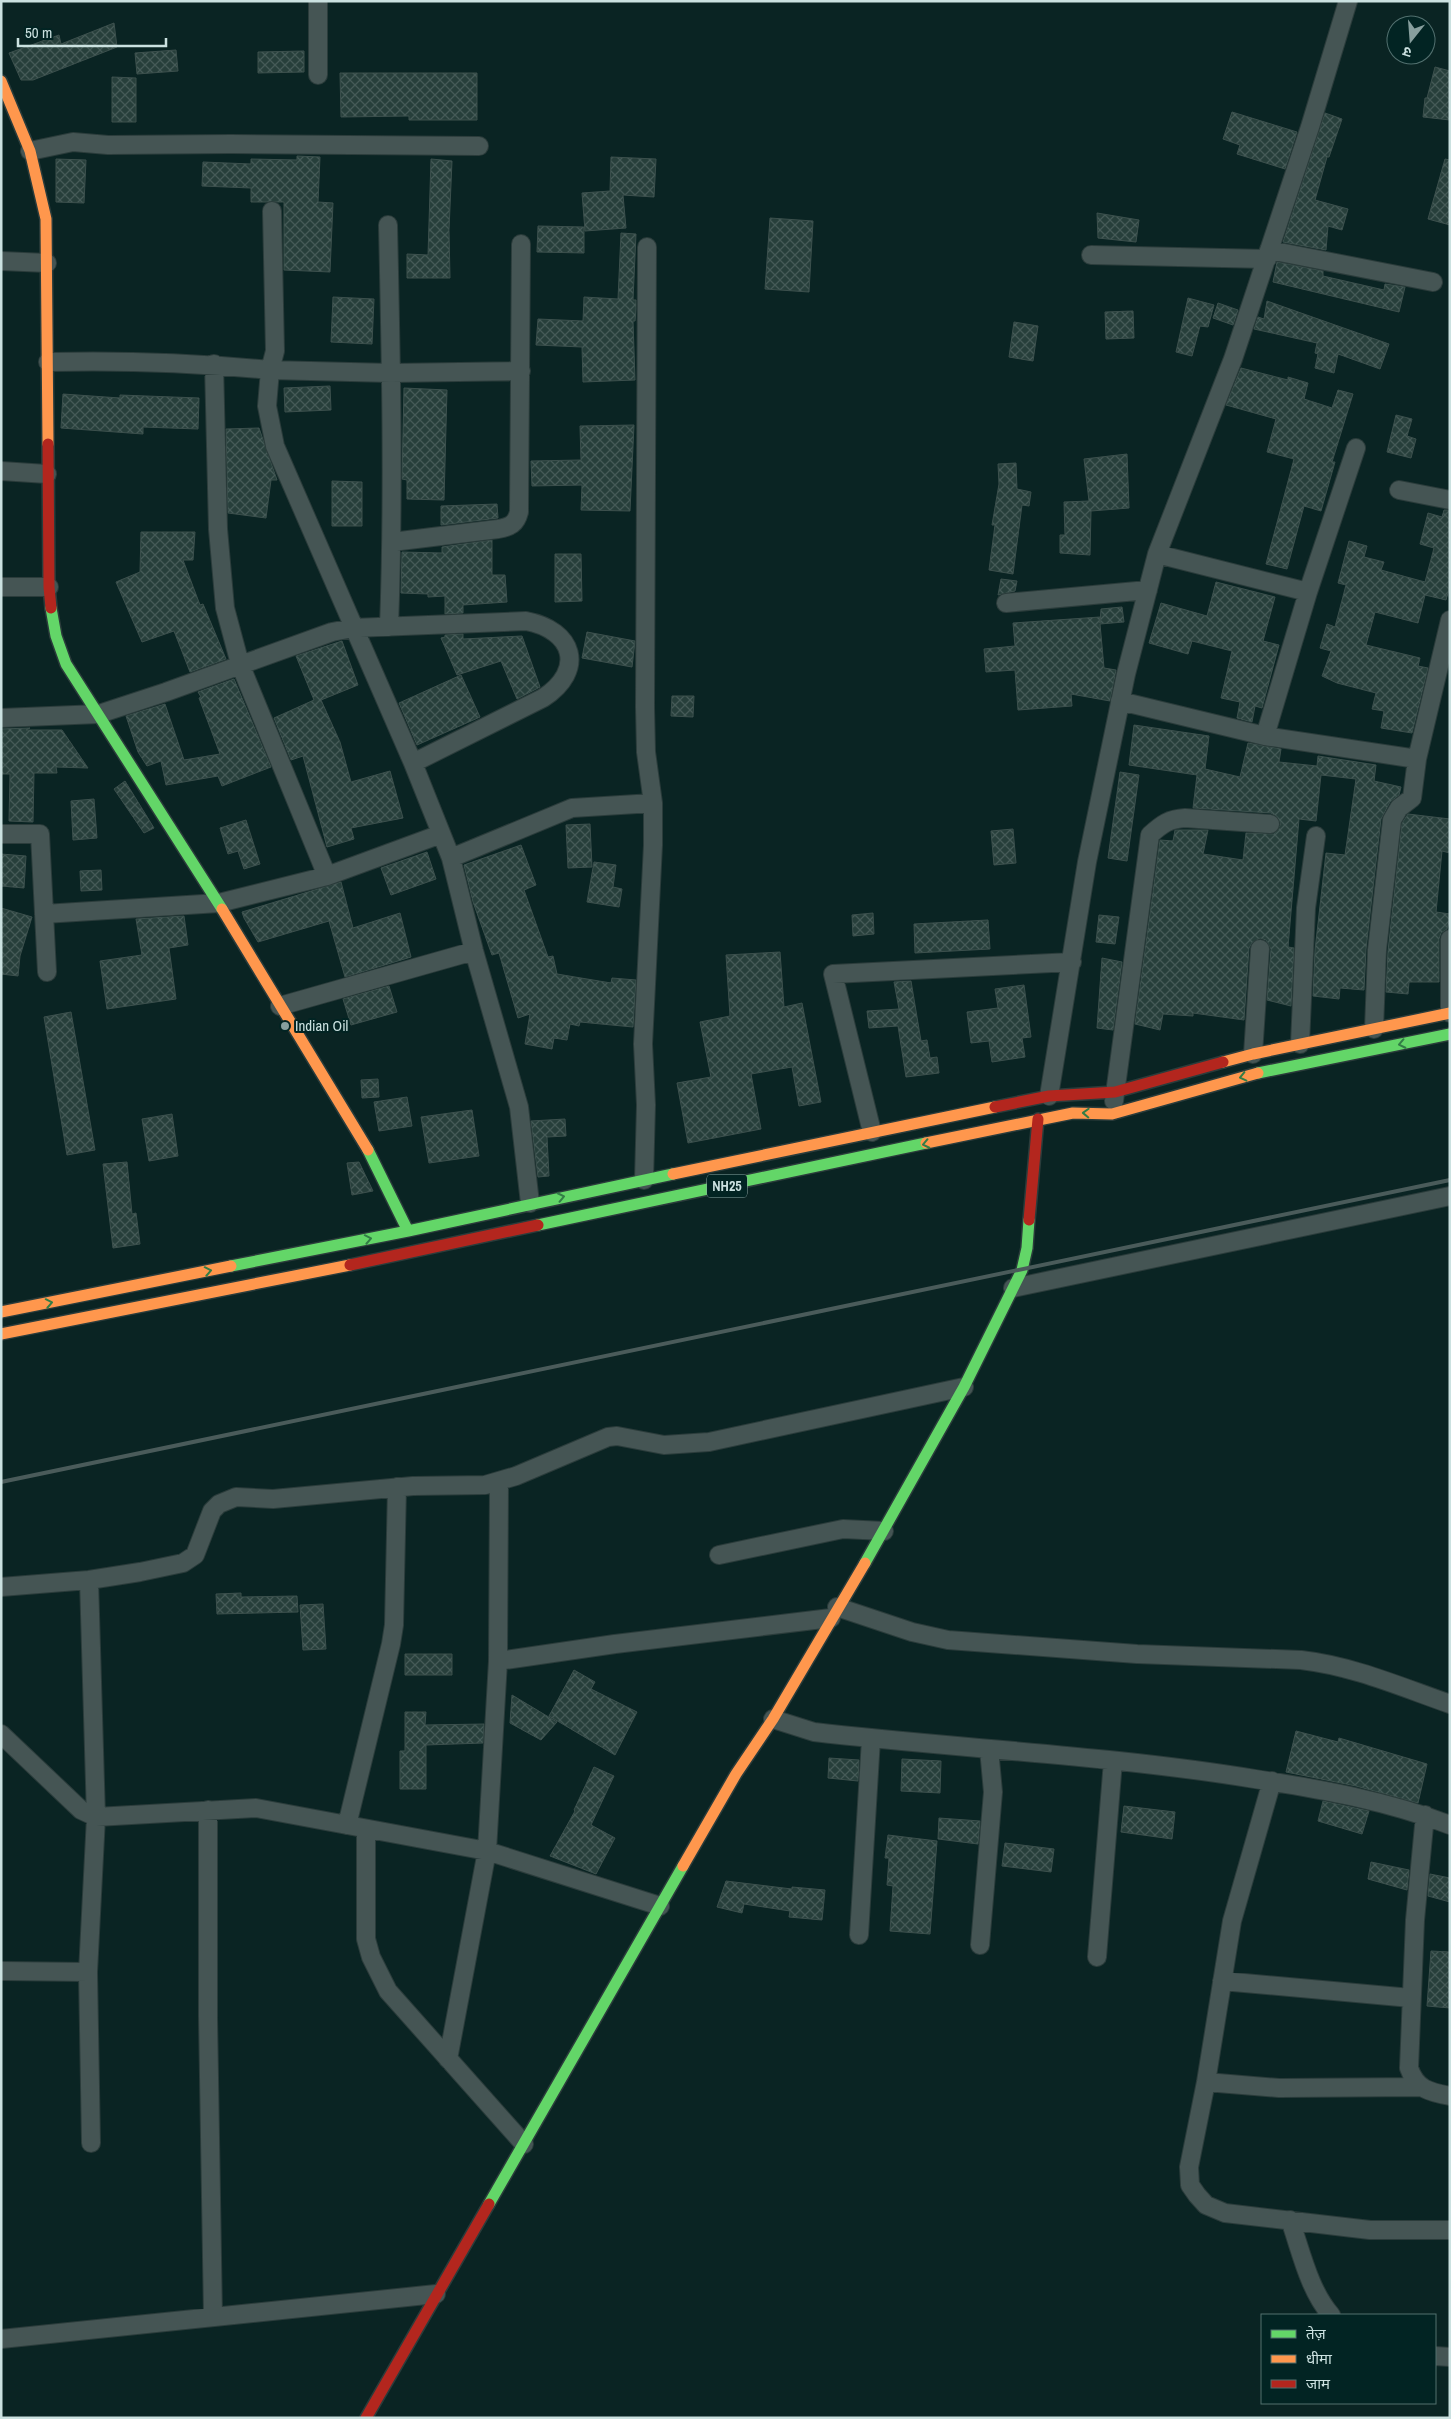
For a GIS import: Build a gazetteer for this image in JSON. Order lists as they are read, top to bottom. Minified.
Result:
{"streets":{"main road":["NH25"]},"places":["Indian Oil"],"legend":["तेज़","धीमा","जाम"],"scale_bar":"50 m","north":"bottom"}
